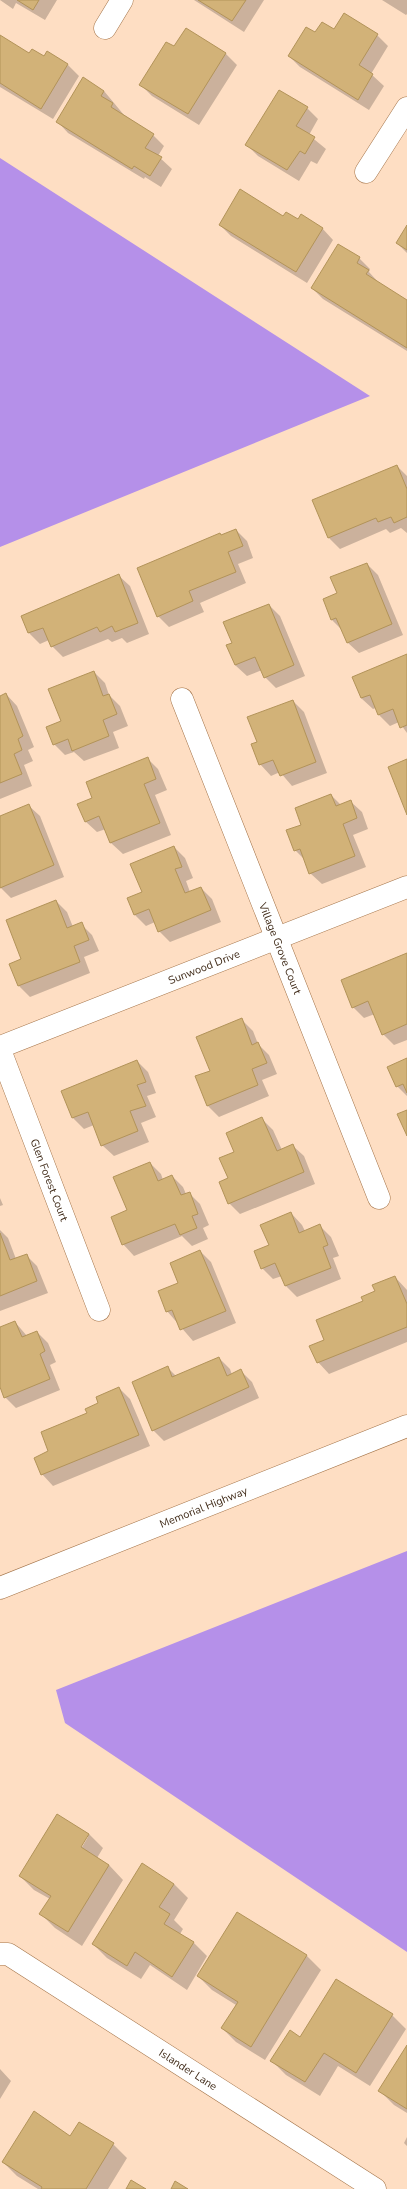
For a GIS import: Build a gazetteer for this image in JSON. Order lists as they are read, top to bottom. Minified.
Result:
{"streets":{"street":["Village Grove Court","Sunwood Drive","Glen Forest Court","Memorial Highway","Islander Lane"]},"crossings":[["Village Grove Court","Sunwood Drive"],["Sunwood Drive","Glen Forest Court"]]}
